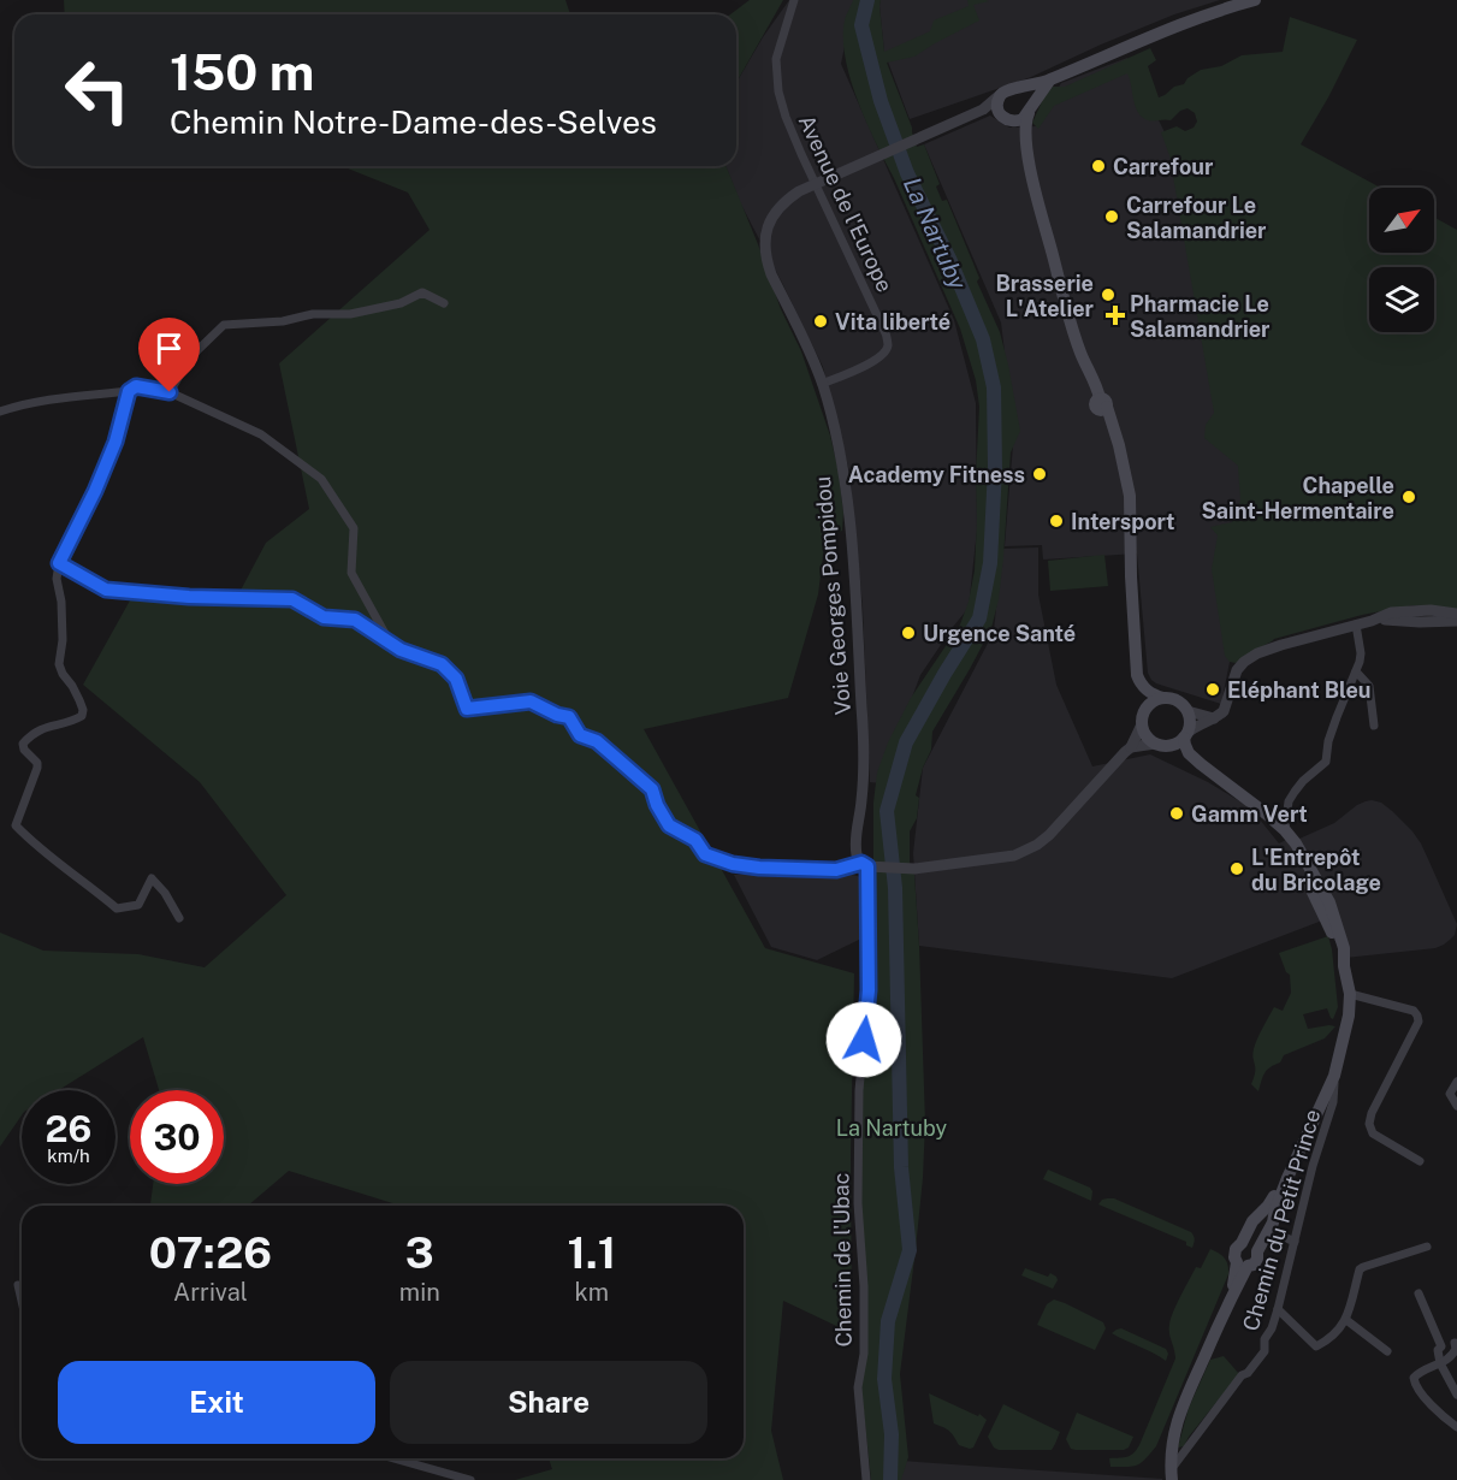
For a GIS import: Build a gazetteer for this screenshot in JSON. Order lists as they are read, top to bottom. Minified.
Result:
{"streets":{"street":["Avenue de l'Europe","Voie Georges Pompidou","Chemin du Petit Prince","Chemin de l'Ubac"]},"crossings":[["Avenue de l'Europe","Voie Georges Pompidou"],["Voie Georges Pompidou","Chemin de l'Ubac"]],"water":["La Nartuby"],"parks":["La Nartuby"],"places":{"other":["Carrefour","Carrefour Le Salamandrier","Brasserie L'Atelier","Vita liberté","Academy Fitness","Chapelle Saint-Hermentaire","Intersport","Urgence Santé","Eléphant Bleu","Gamm Vert","L'Entrepôt du Bricolage"],"health":["Pharmacie Le Salamandrier"]},"north":"top right","page":{"turn":["150 m","Chemin Notre-Dame-des-Selves"],"speed":"26 km/h","limit":"30","eta":["07:26","Arrival","3","min","1.1","km"],"buttons":["Exit","Share"]}}
